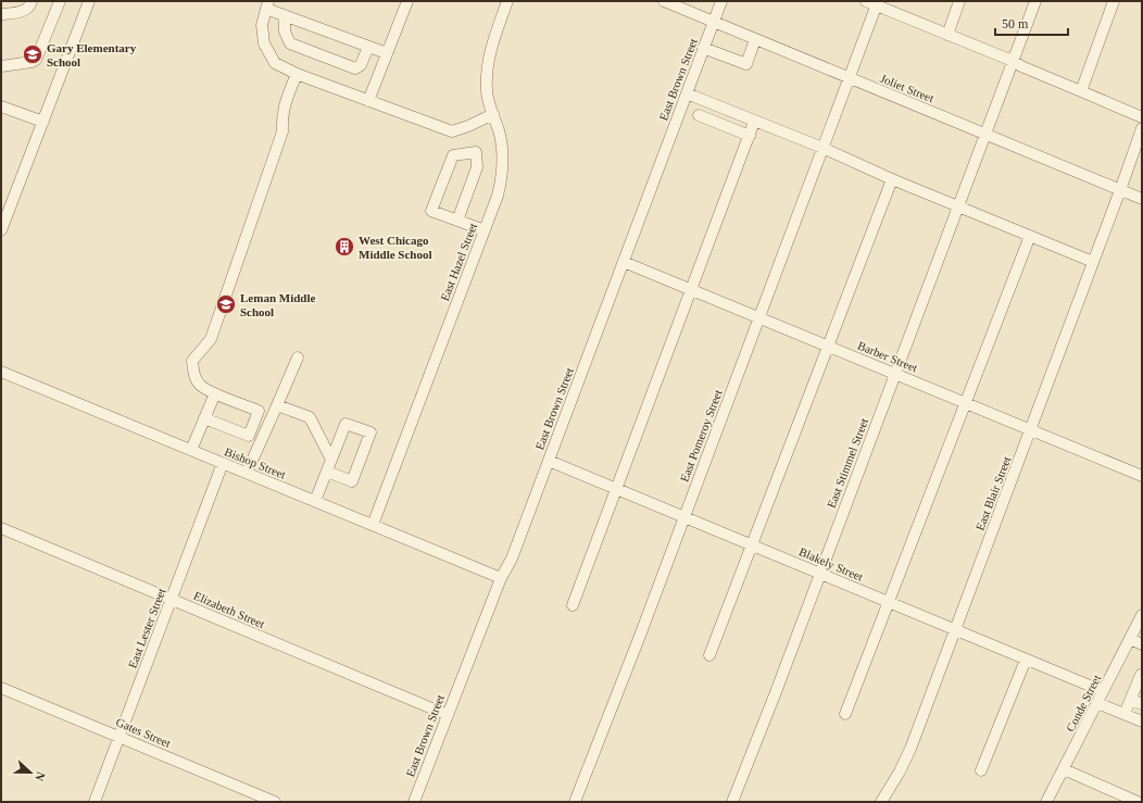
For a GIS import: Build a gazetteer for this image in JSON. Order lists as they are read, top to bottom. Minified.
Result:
{"streets":{"street":["East Brown Street","Joliet Street","East Hazel Street","Barber Street","East Pomeroy Street","Bishop Street","East Stimmel Street","East Blair Street","Blakely Street","Elizabeth Street","East Lester Street","Conde Street","Gates Street"]},"crossings":[["East Brown Street","Joliet Street"],["East Brown Street","Barber Street"],["East Brown Street","Bishop Street"],["East Brown Street","Blakely Street"],["East Brown Street","Elizabeth Street"],["Joliet Street","East Pomeroy Street"],["Joliet Street","East Stimmel Street"],["Joliet Street","East Blair Street"],["East Hazel Street","Bishop Street"],["Barber Street","East Pomeroy Street"],["Barber Street","East Stimmel Street"],["Barber Street","East Blair Street"],["East Pomeroy Street","Blakely Street"],["Bishop Street","East Lester Street"],["East Stimmel Street","Blakely Street"],["East Blair Street","Blakely Street"],["Blakely Street","Conde Street"],["Elizabeth Street","East Lester Street"],["East Lester Street","Gates Street"]],"places":{"school or university":["Gary Elementary School","Leman Middle School"],"building":["West Chicago Middle School"]},"scale_bar":"50 m","north":"right"}
